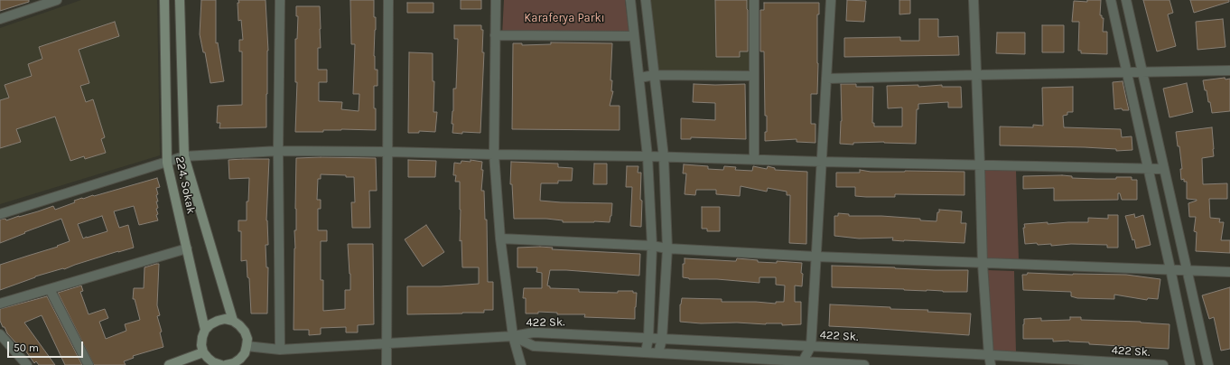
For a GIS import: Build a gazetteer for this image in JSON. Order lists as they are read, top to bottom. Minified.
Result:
{"streets":{"street":["224. Sokak","422 Sk."]},"parks":["Karaferya Parkı"],"scale_bar":"50 m"}
